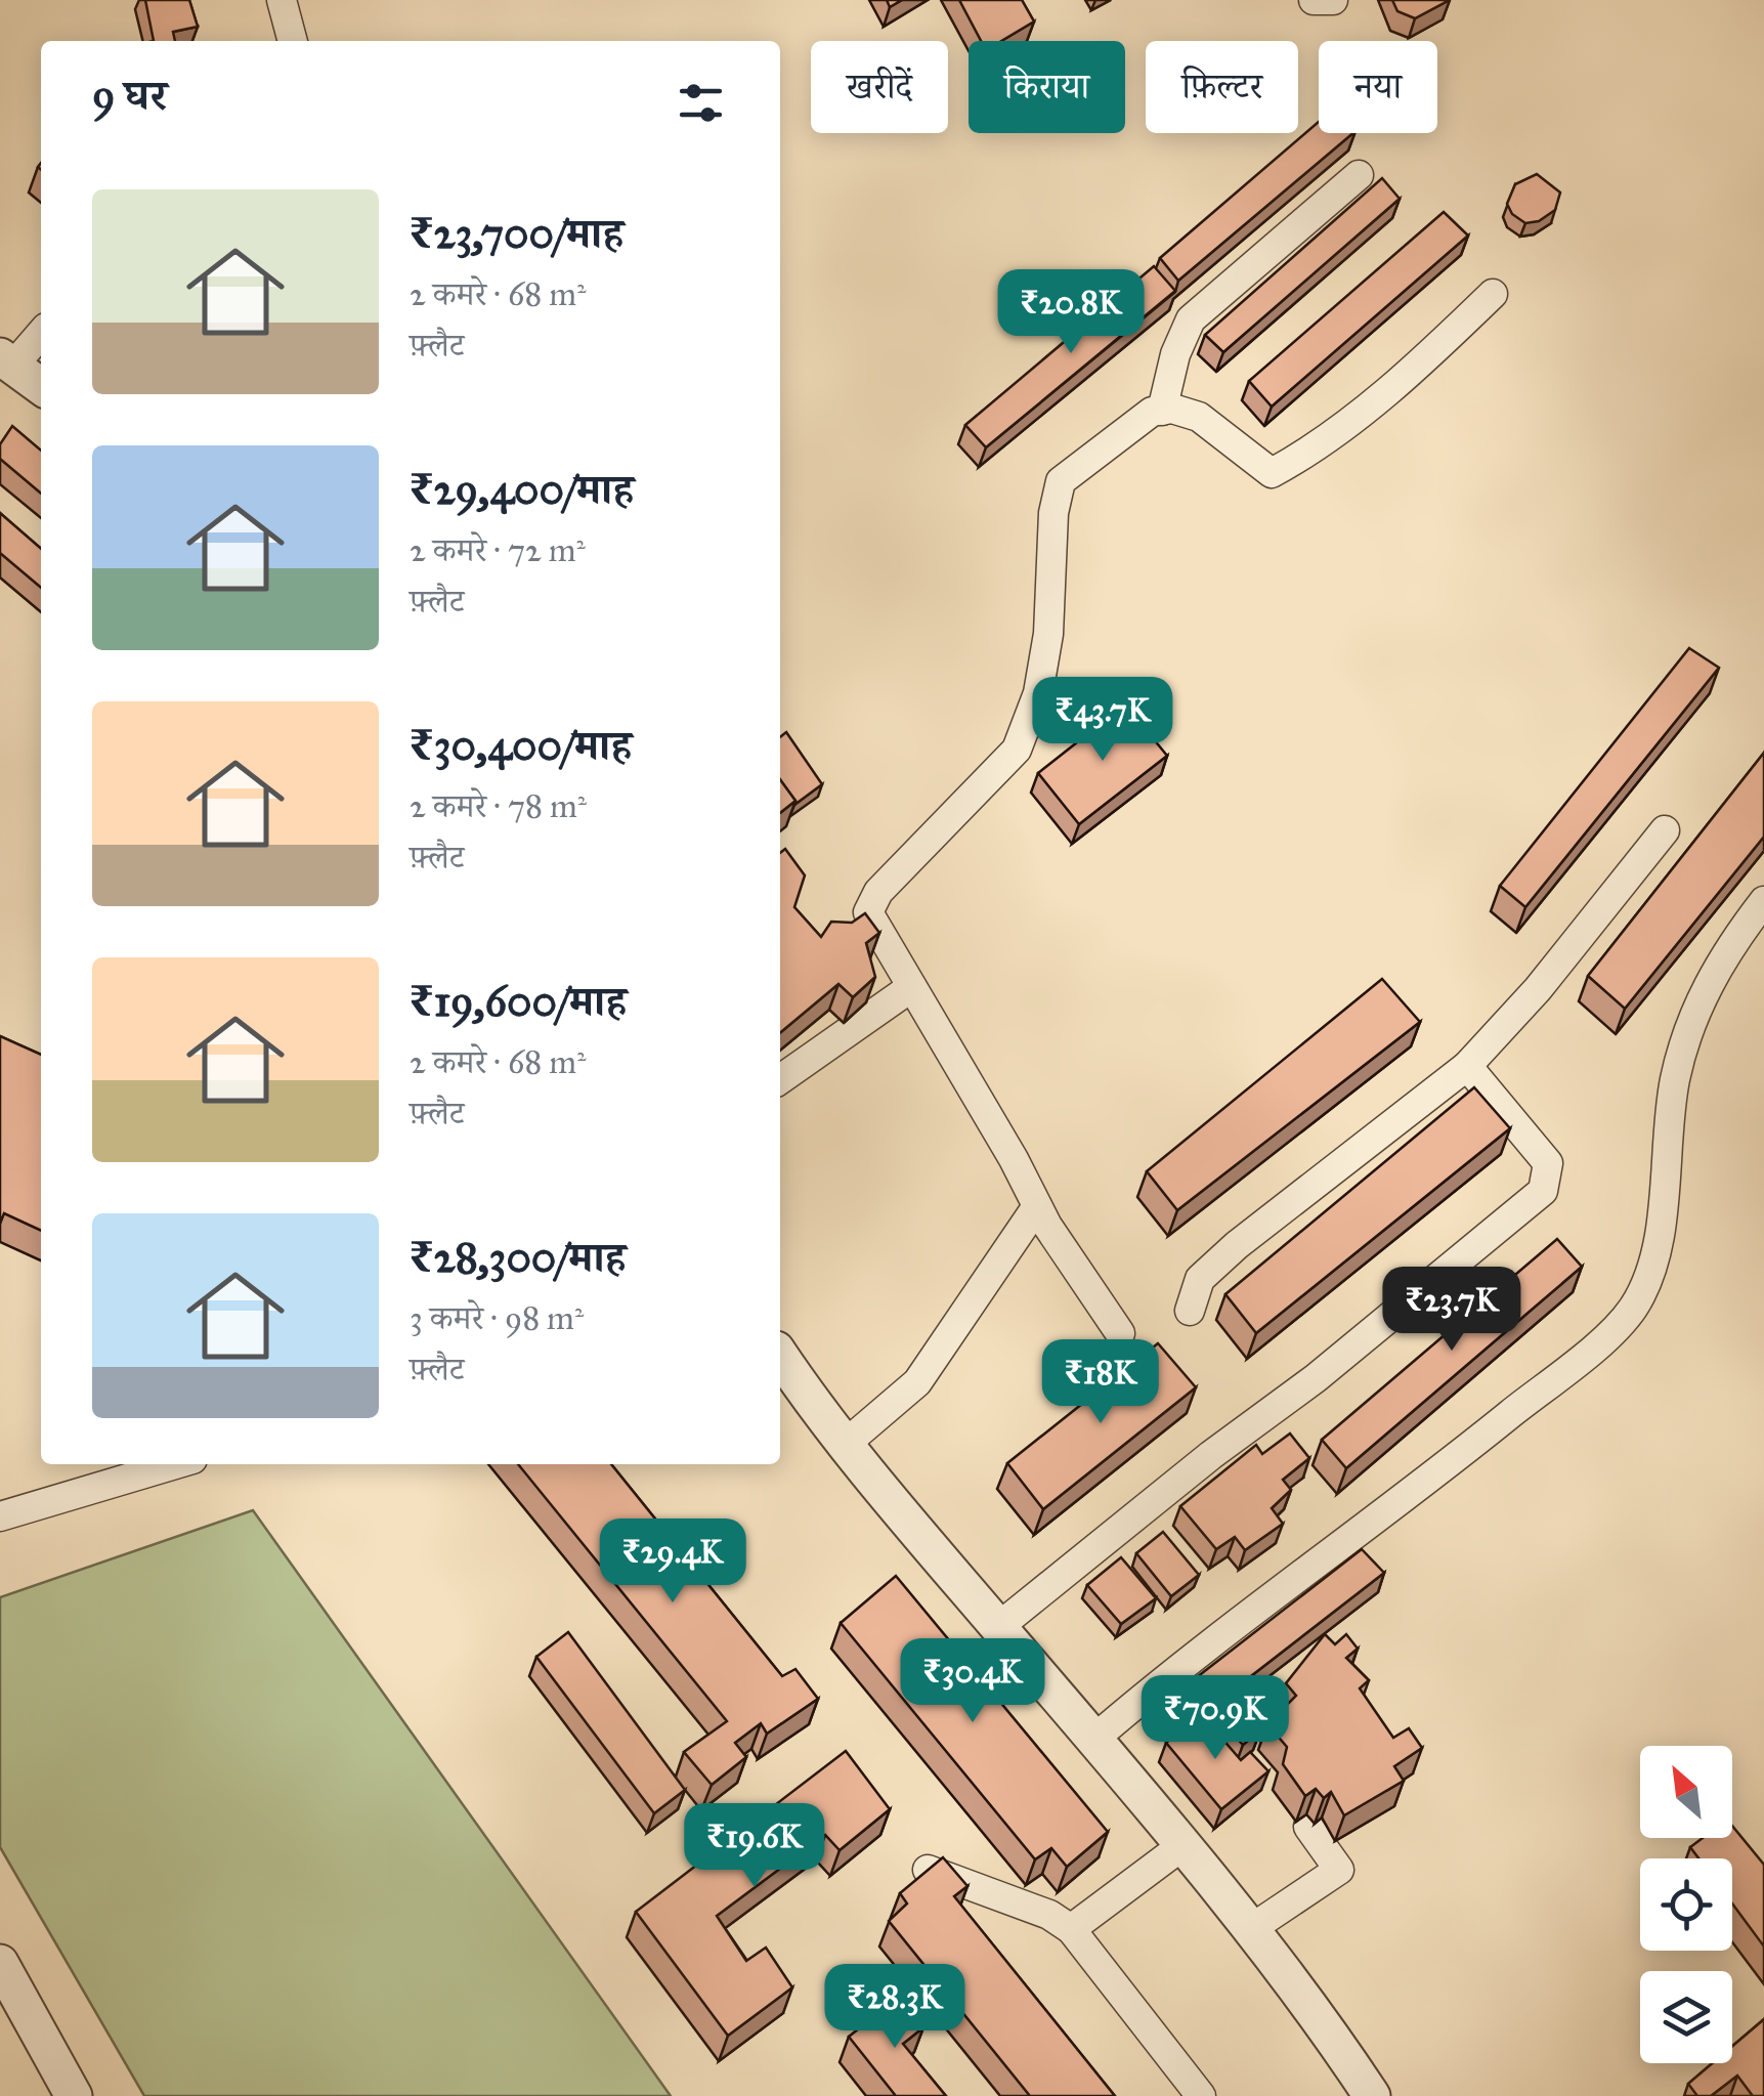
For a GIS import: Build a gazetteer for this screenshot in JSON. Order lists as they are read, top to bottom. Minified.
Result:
{"north":"top left","page":{"chip":["खरीदें","किराया","फ़िल्टर","नया"],"heading":"9 घर","list":[{"name":"₹23,700/माह","note":"2 कमरे · 68 m² · फ़्लैट"},{"name":"₹29,400/माह","note":"2 कमरे · 72 m² · फ़्लैट"},{"name":"₹30,400/माह","note":"2 कमरे · 78 m² · फ़्लैट"},{"name":"₹19,600/माह","note":"2 कमरे · 68 m² · फ़्लैट"},{"name":"₹28,300/माह","note":"3 कमरे · 98 m² · फ़्लैट"}],"price":["₹20.8K","₹43.7K","₹23.7K","₹18K","₹29.4K","₹30.4K","₹70.9K","₹19.6K","₹28.3K"]}}
